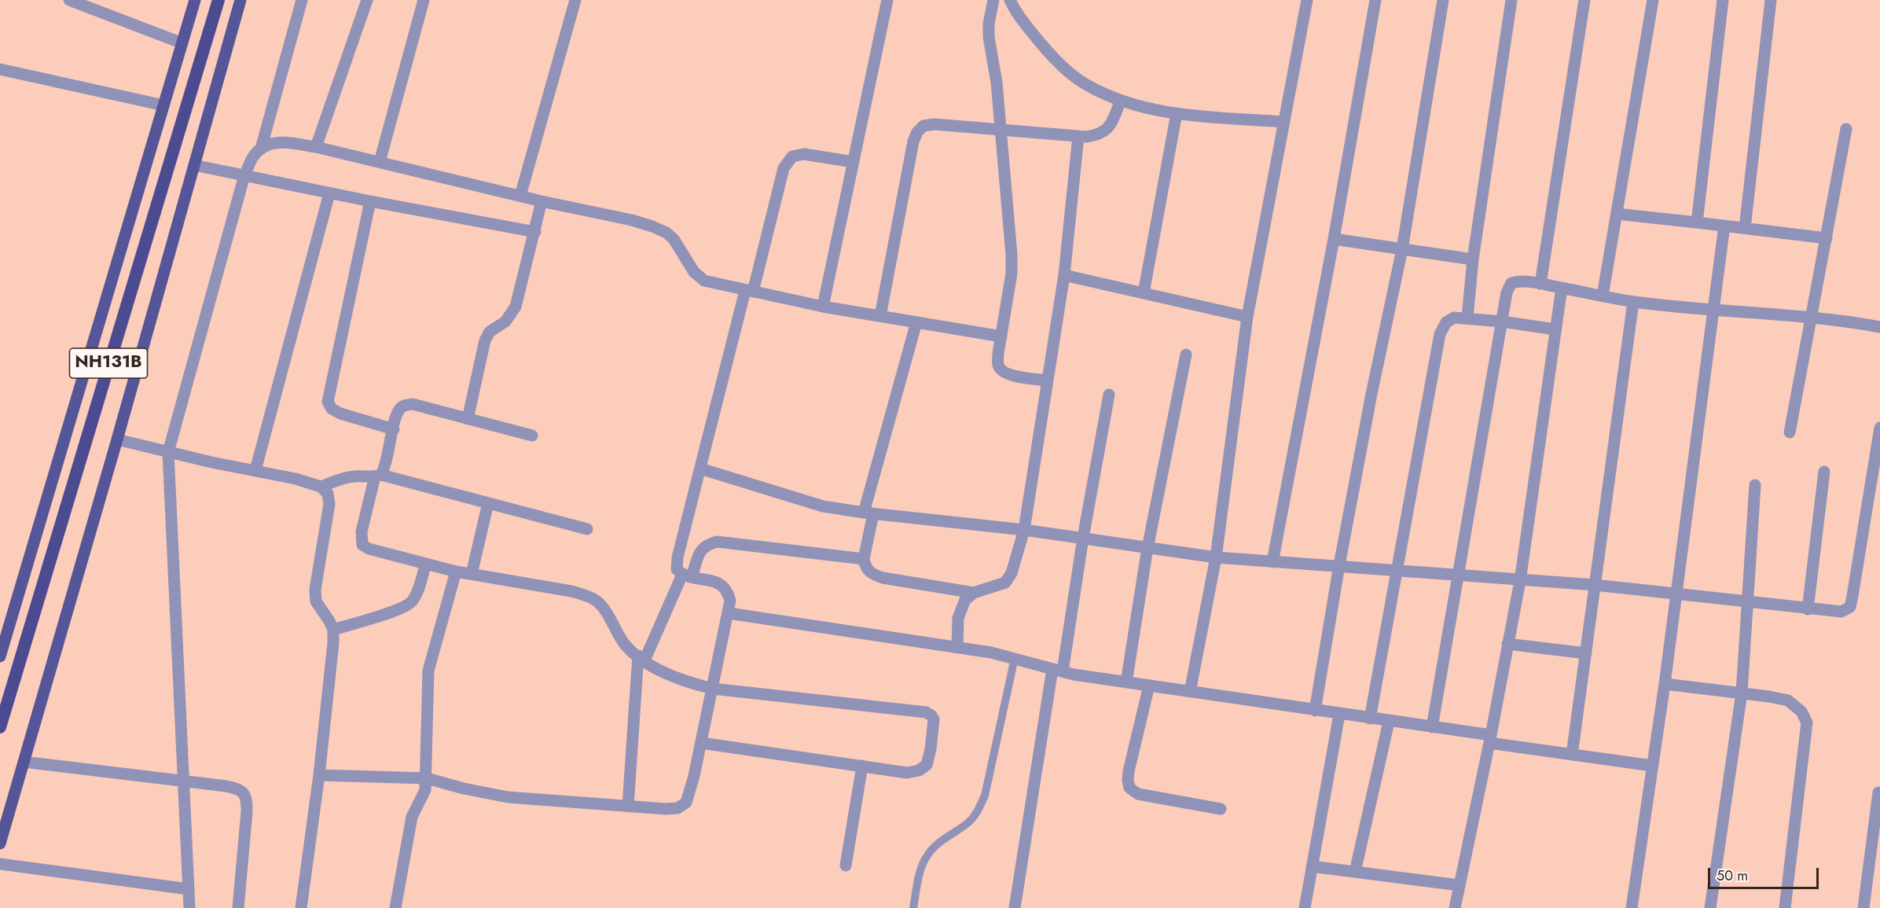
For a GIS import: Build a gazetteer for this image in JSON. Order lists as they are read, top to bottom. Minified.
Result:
{"streets":{"highway":["NH131B"]},"scale_bar":"50 m"}
